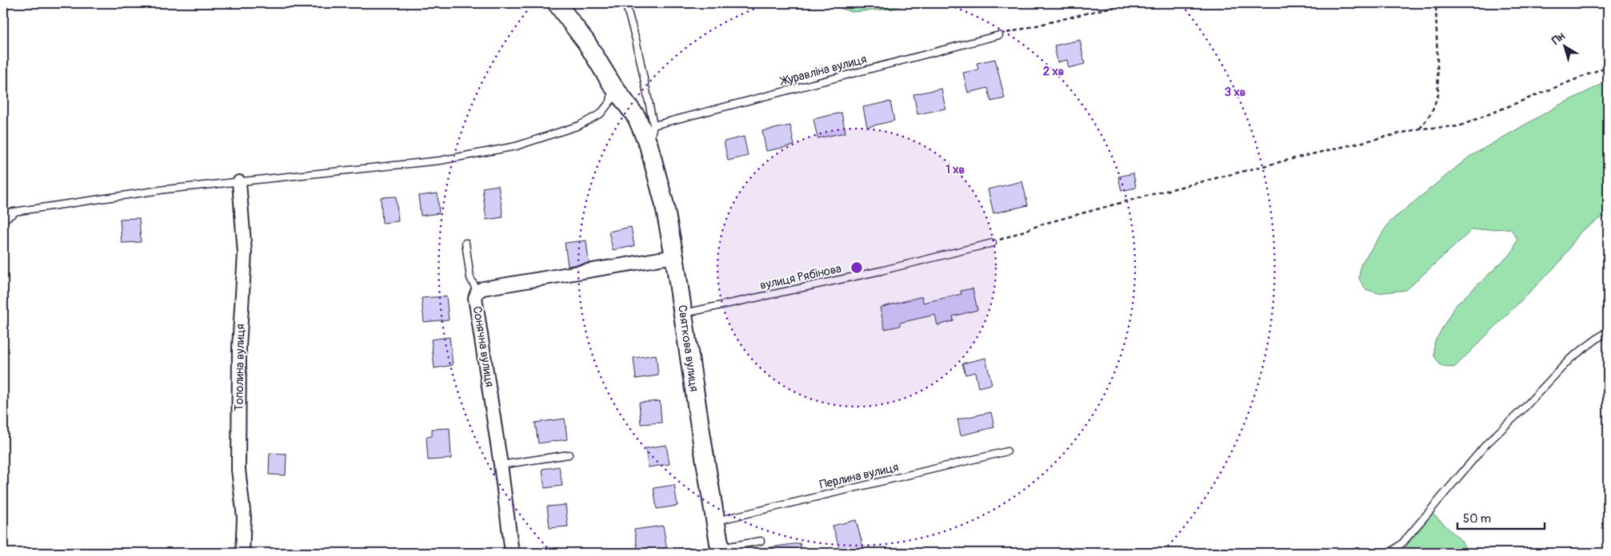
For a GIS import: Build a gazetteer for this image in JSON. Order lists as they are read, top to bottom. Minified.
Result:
{"streets":{"main road":["Святкова вулиця"],"street":["Сонячна вулиця","Тополина вулиця"],"lane":["Журавліна вулиця","вулиця Рябінова","Перлина вулиця"]},"crossings":[["вулиця Рябінова","Святкова вулиця"],["Сонячна вулиця","Святкова вулиця"],["Святкова вулиця","Перлина вулиця"]],"scale_bar":"50 m","north":"top left","rings":["2 хв","3 хв","1 хв"]}
